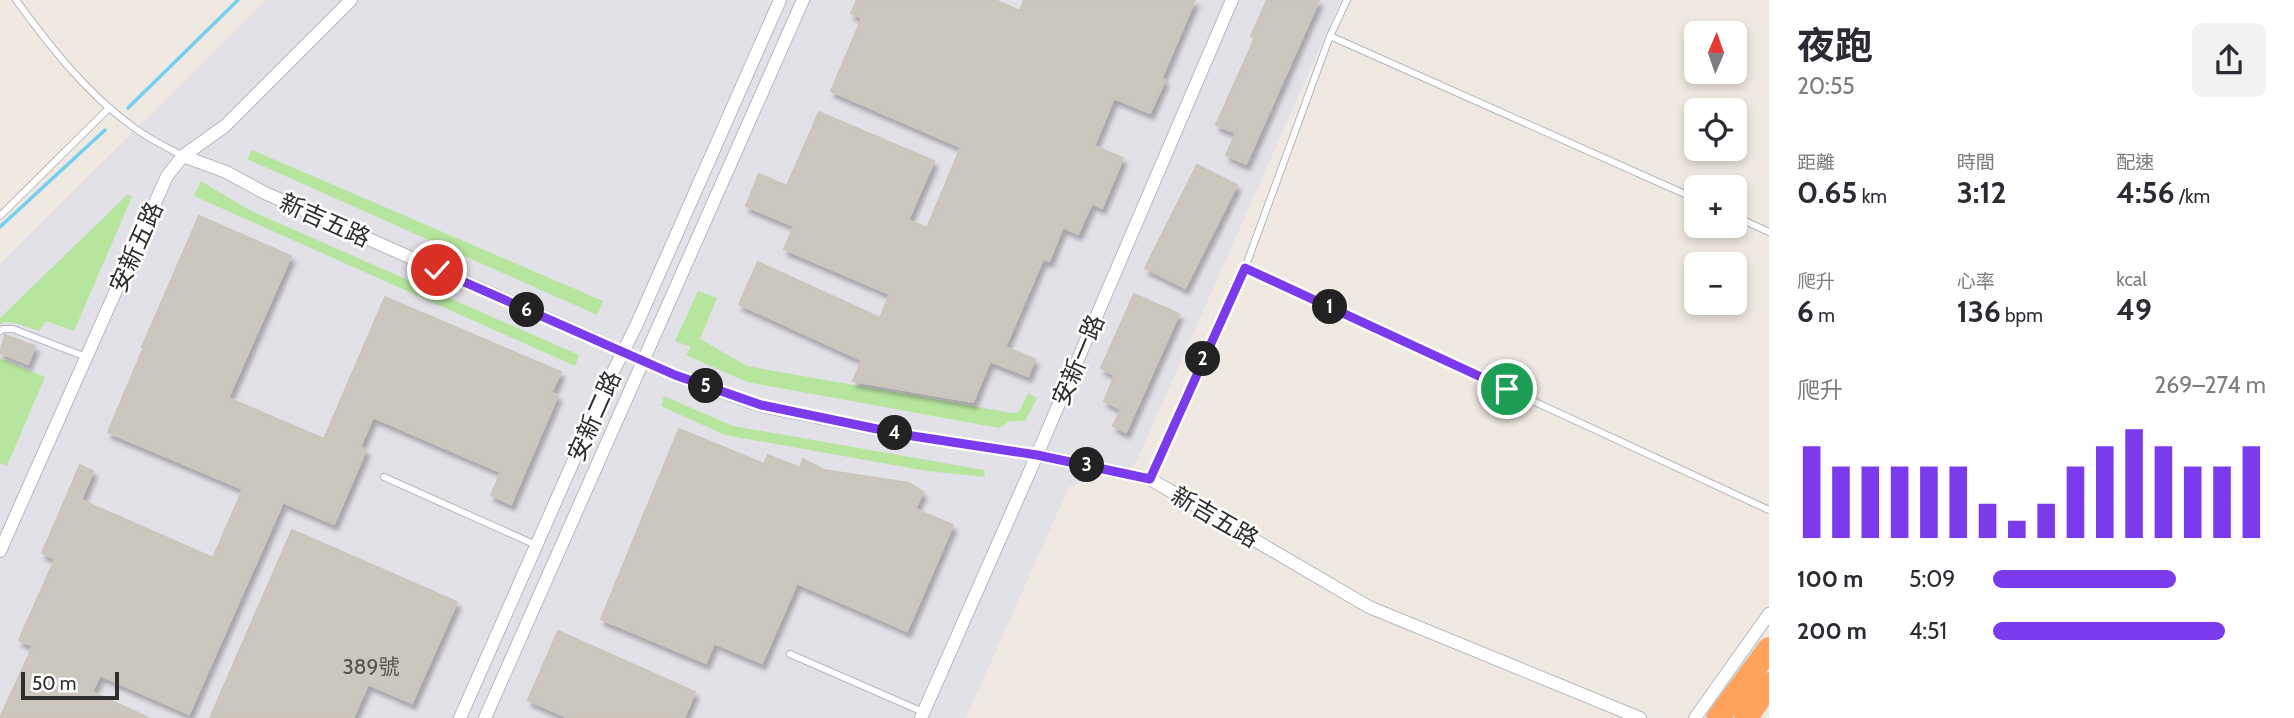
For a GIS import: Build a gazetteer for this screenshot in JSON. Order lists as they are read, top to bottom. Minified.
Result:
{"streets":{"street":["新吉五路","安新五路","安新一路","安新二路"]},"crossings":[["新吉五路","安新五路"],["新吉五路","安新一路"],["新吉五路","安新二路"]],"house_numbers":["389號"],"scale_bar":"50 m","north":"top","page":{"heading":["夜跑","20:55"],"map_buttons":["+","−"],"stats":[["距離","0.65 km"],["時間","3:12"],["配速","4:56 /km"],["爬升","6 m"],["心率","136 bpm"],["kcal","49"]],"pins":["1","6","2","5","4","3"],"chart":["爬升","269–274 m"],"list":[{"name":"100 m","note":"5:09"},{"name":"200 m","note":"4:51"}],"scale":"50 m"}}
